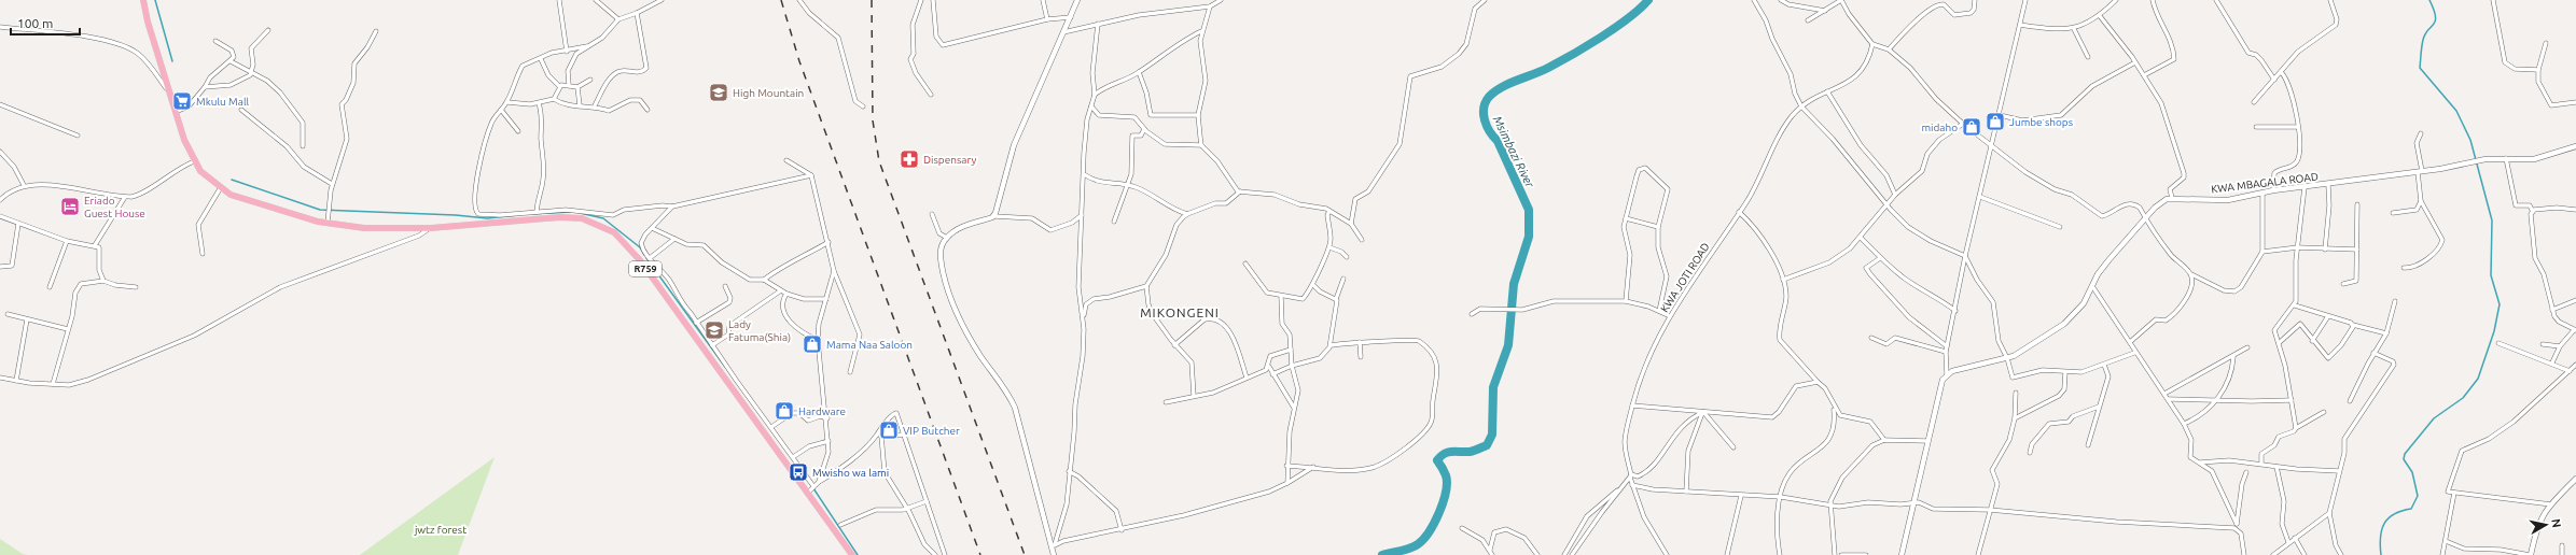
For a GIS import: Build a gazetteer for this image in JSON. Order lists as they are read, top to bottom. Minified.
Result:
{"streets":{"main road":["R759"],"street":["KWA MBAGALA ROAD","KWA JOTI ROAD"]},"districts":["MIKONGENI"],"water":["Msimbazi River"],"parks":["jwtz forest"],"places":{"school or university":["High Mountain","Lady Fatuma(Shia)"],"supermarket":["Mkulu Mall"],"shop":["Jumbe shops","midaho","Mama Naa Saloon","Hardware","VIP Butcher"],"pharmacy":["Dispensary"],"hotel":["Eriado Guest House"],"bus stop":["Mwisho wa lami"]},"scale_bar":"100 m","north":"right"}
